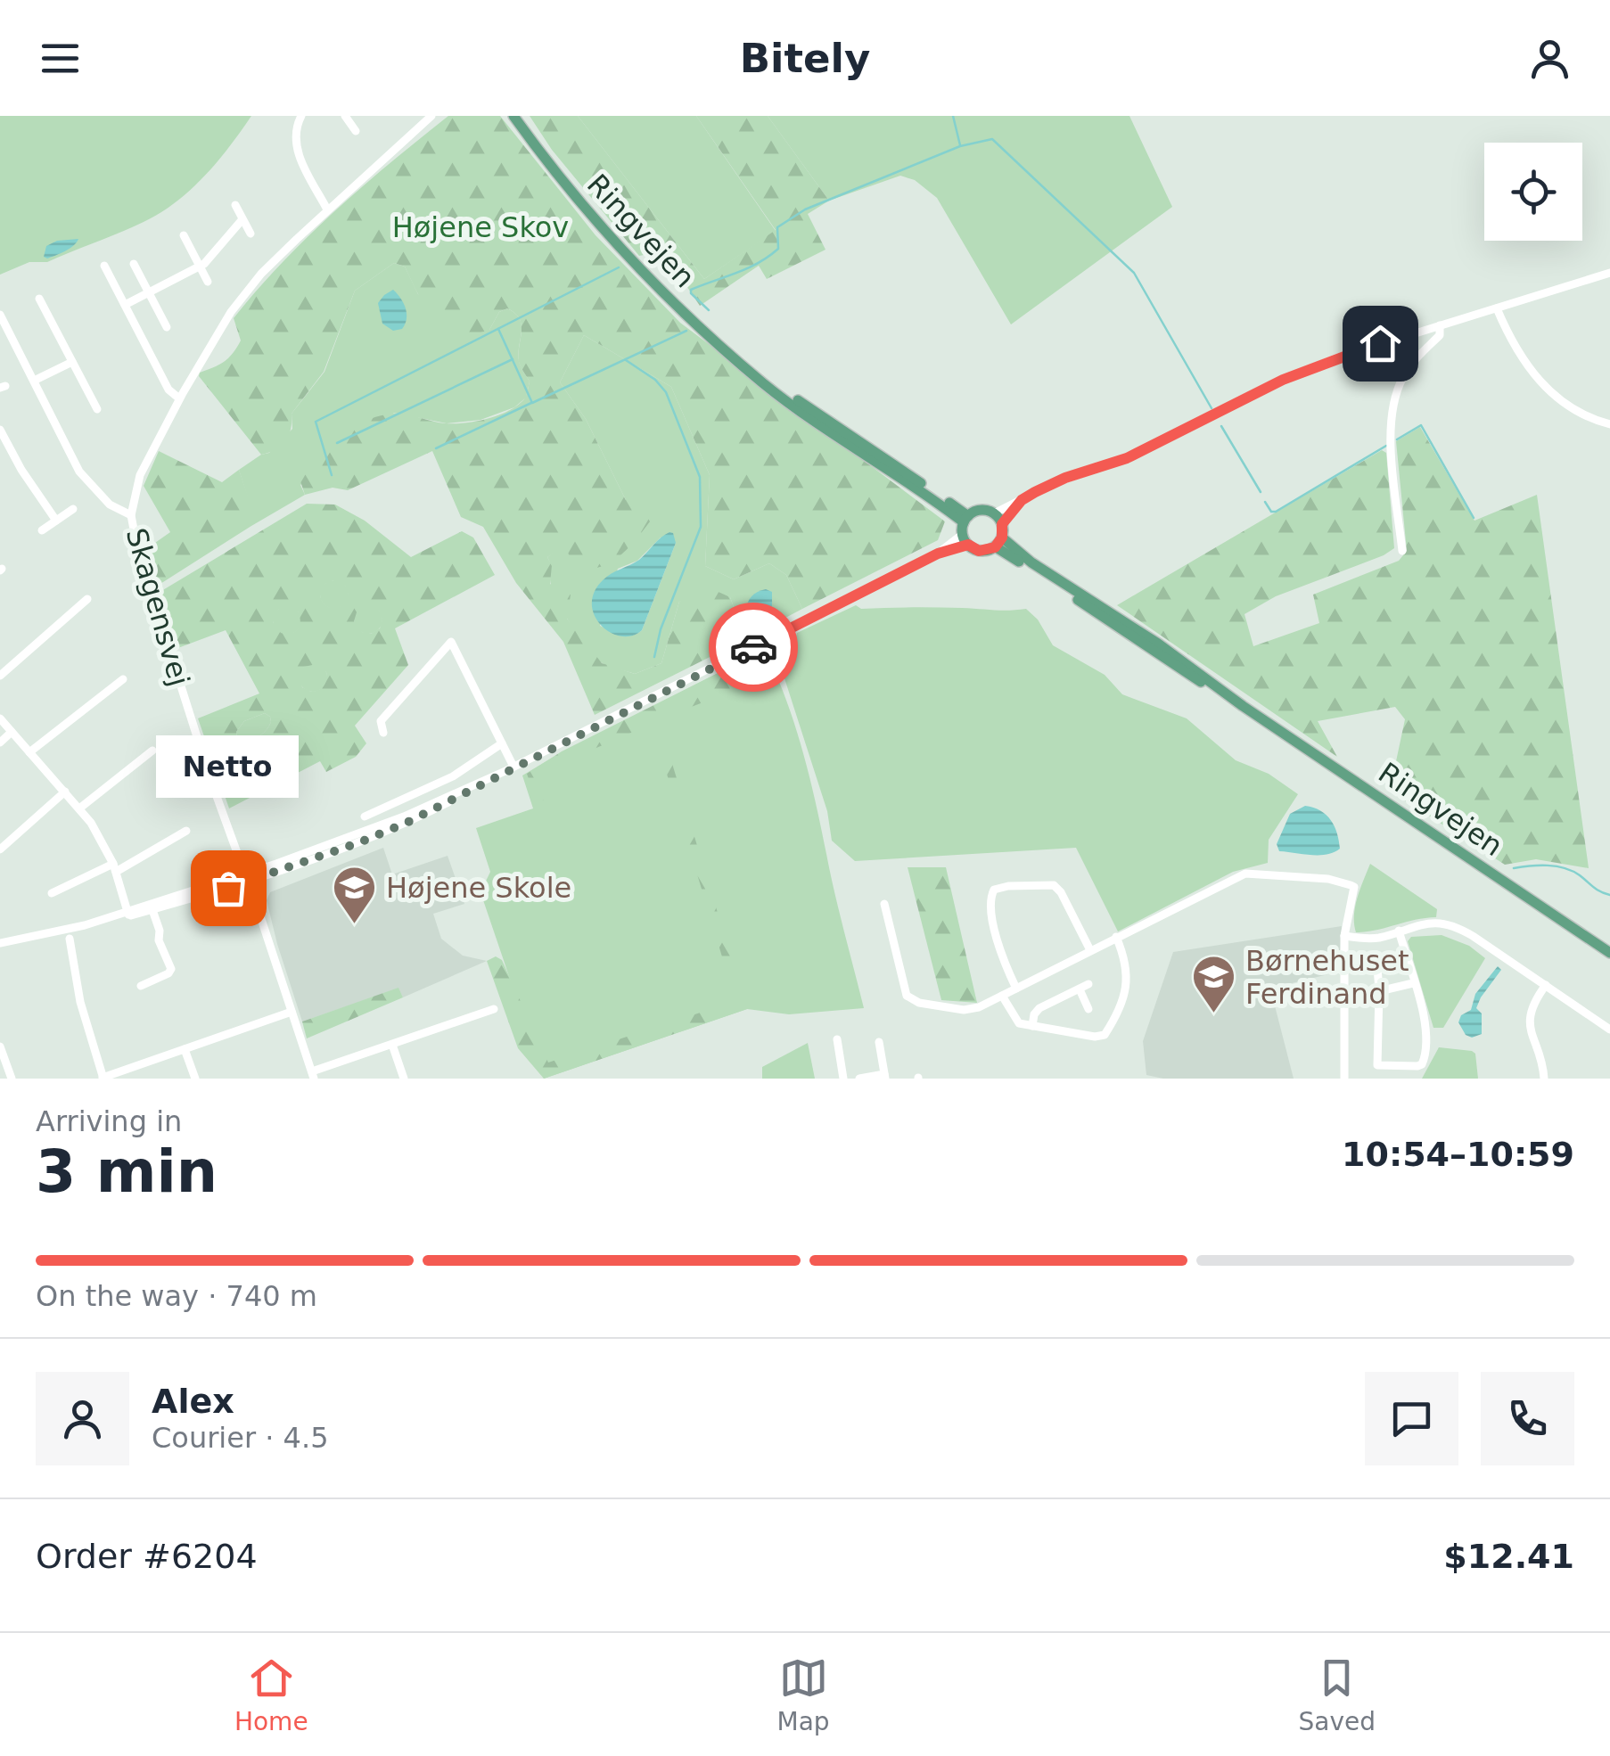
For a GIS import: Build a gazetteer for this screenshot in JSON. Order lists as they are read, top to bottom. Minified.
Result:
{"streets":{"main road":["Ringvejen"],"street":["Skagensvej"]},"parks":["Højene Skov"],"places":{"other":["Netto"],"school or university":["Højene Skole","Børnehuset Ferdinand"]},"page":{"header":"Bitely","bubble":"Netto","heading":["3 min","Arriving in","10:54–10:59"],"panel":["Alex","Courier · 4.5","Order #6204","$12.41"],"bar":"On the way · 740 m","tabs":["Home","Map","Saved"]}}
